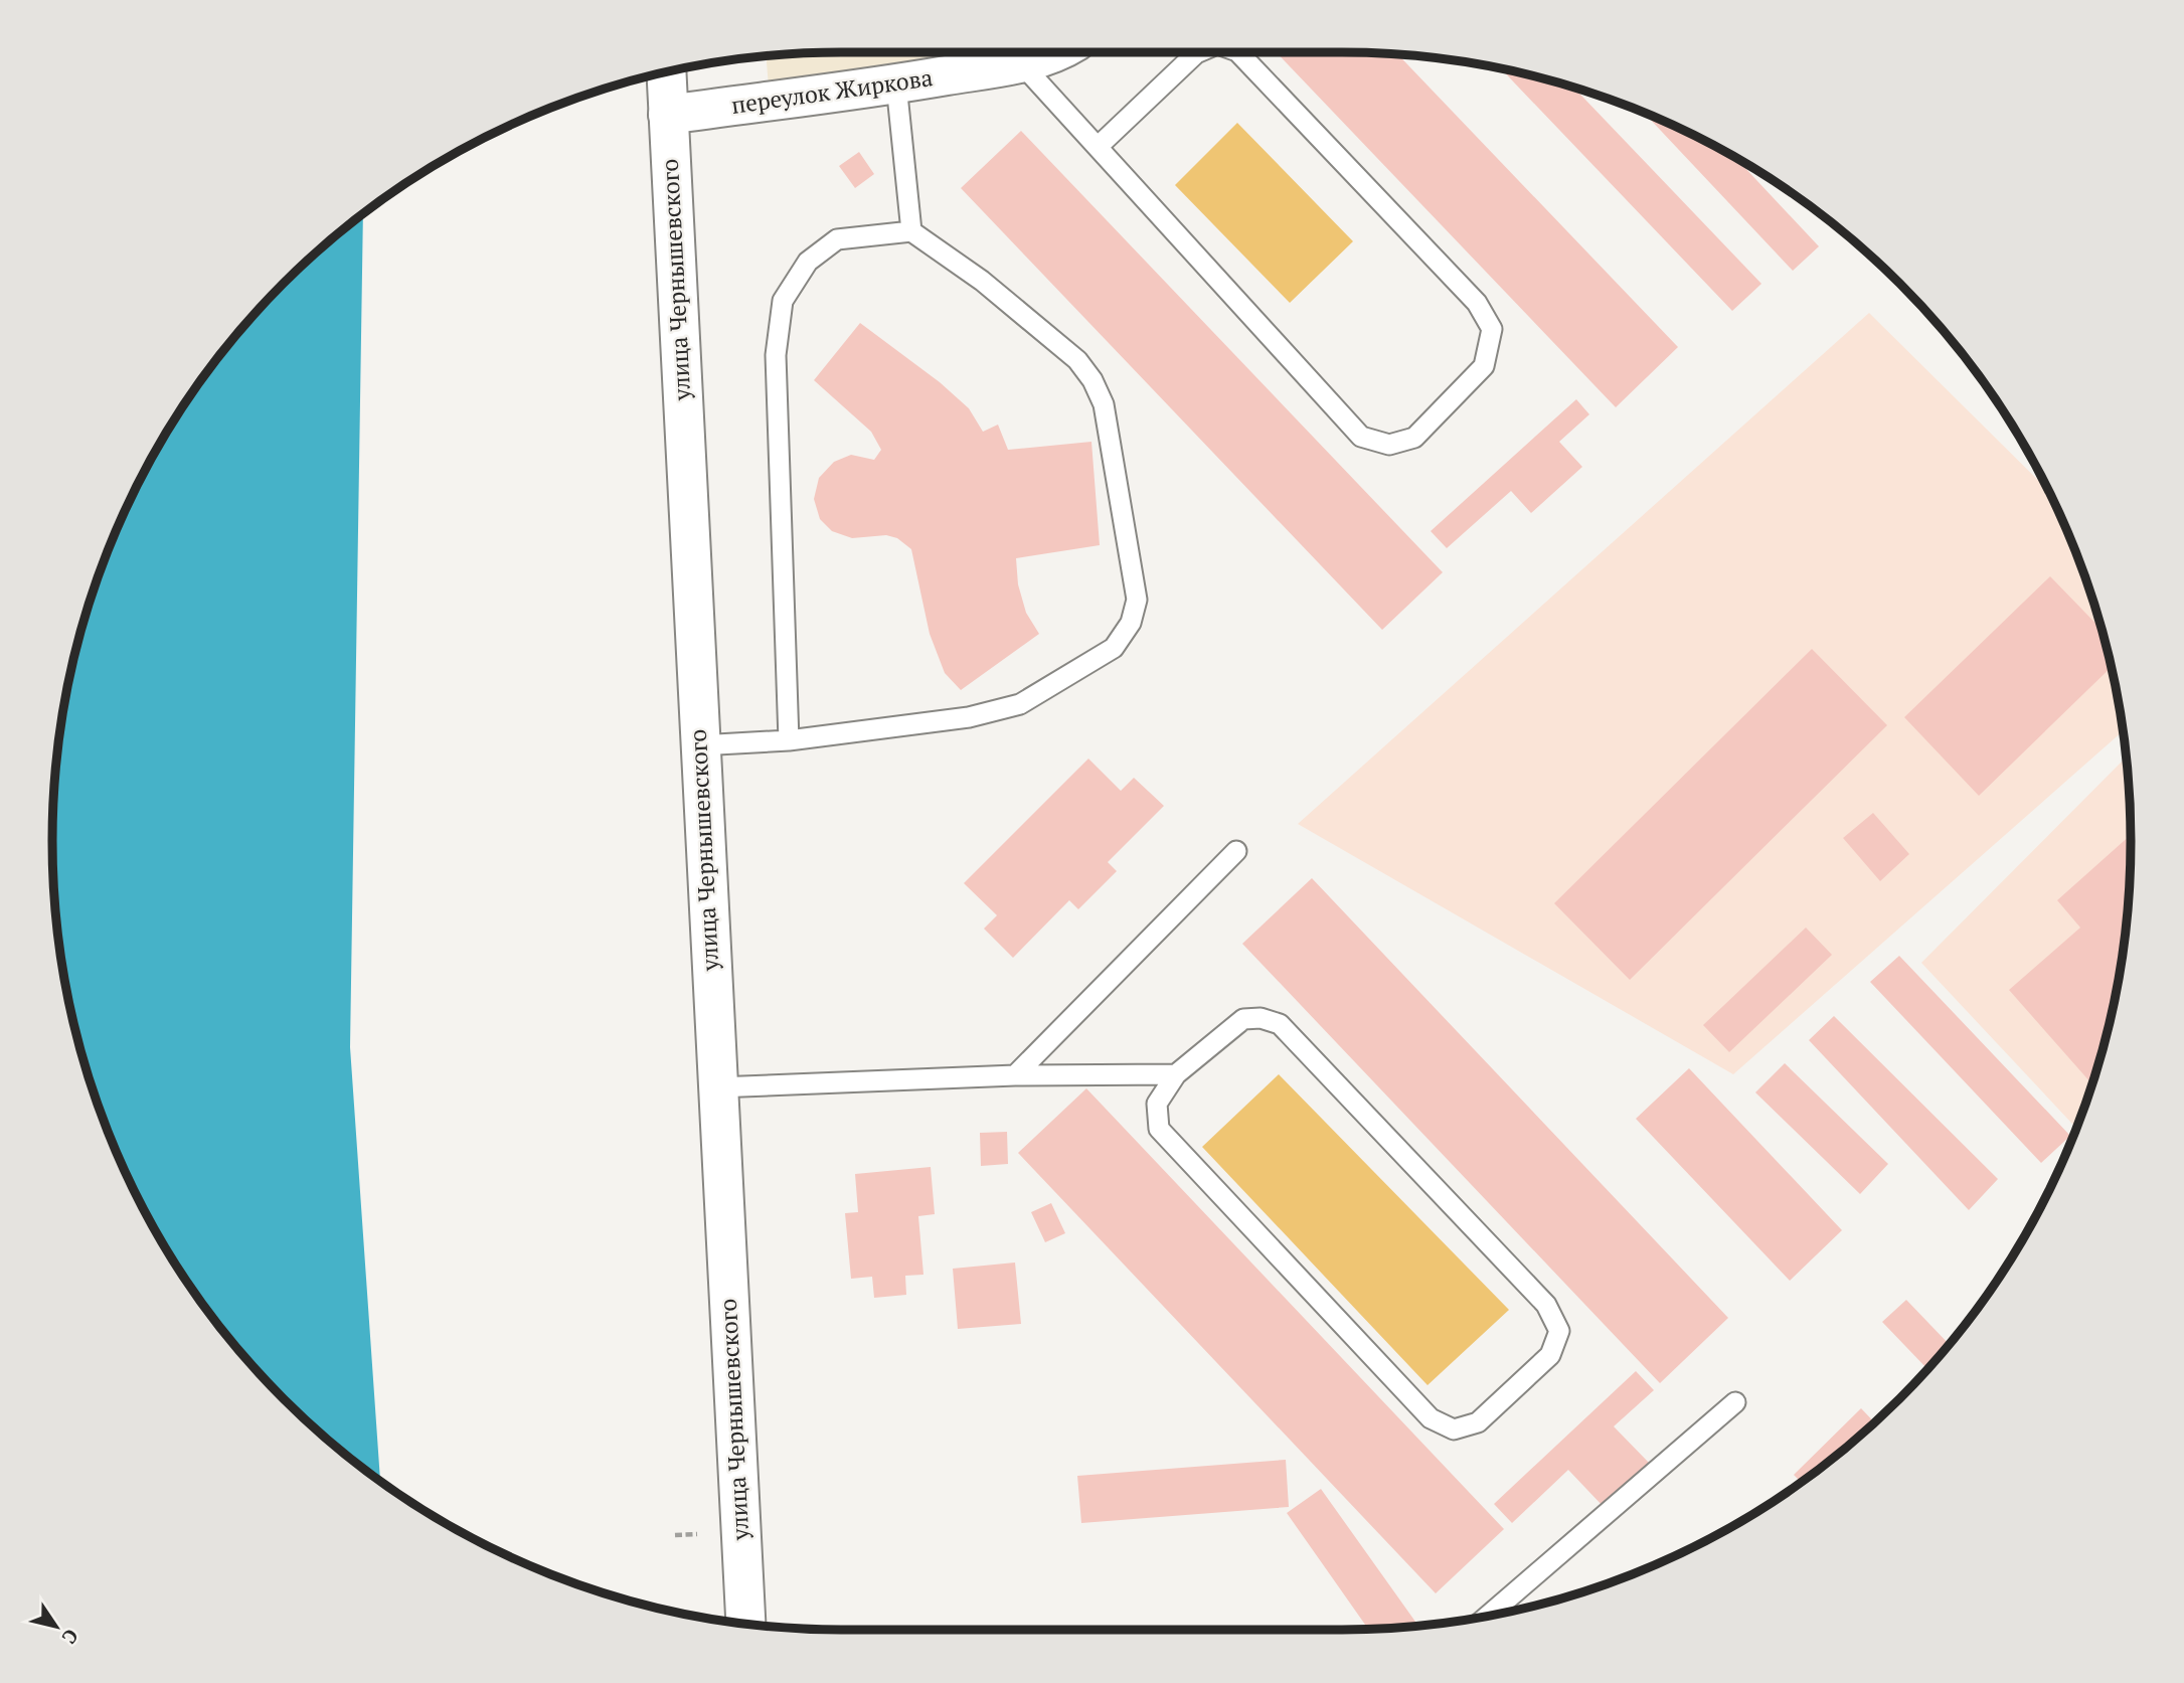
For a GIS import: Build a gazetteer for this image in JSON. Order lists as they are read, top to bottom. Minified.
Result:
{"streets":{"main road":["переулок Жиркова","улица Чернышевского"]},"crossings":[["переулок Жиркова","улица Чернышевского"]],"north":"bottom right"}
